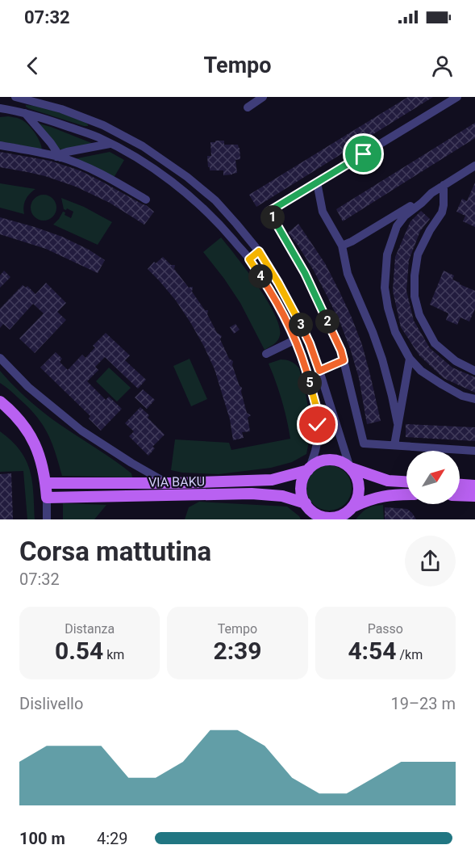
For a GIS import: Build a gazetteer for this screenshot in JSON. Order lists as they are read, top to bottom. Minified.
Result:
{"streets":{"main road":["VIA BAKU"]},"north":"top right","page":{"status":"07:32","header":"Tempo","pins":["1","4","2","3","5"],"heading":["Corsa mattutina","07:32"],"stats":[["Distanza","0.54 km"],["Tempo","2:39"],["Passo","4:54 /km"]],"chart":["Dislivello","19–23 m"],"list":[{"name":"100 m","note":"4:29"}]}}
